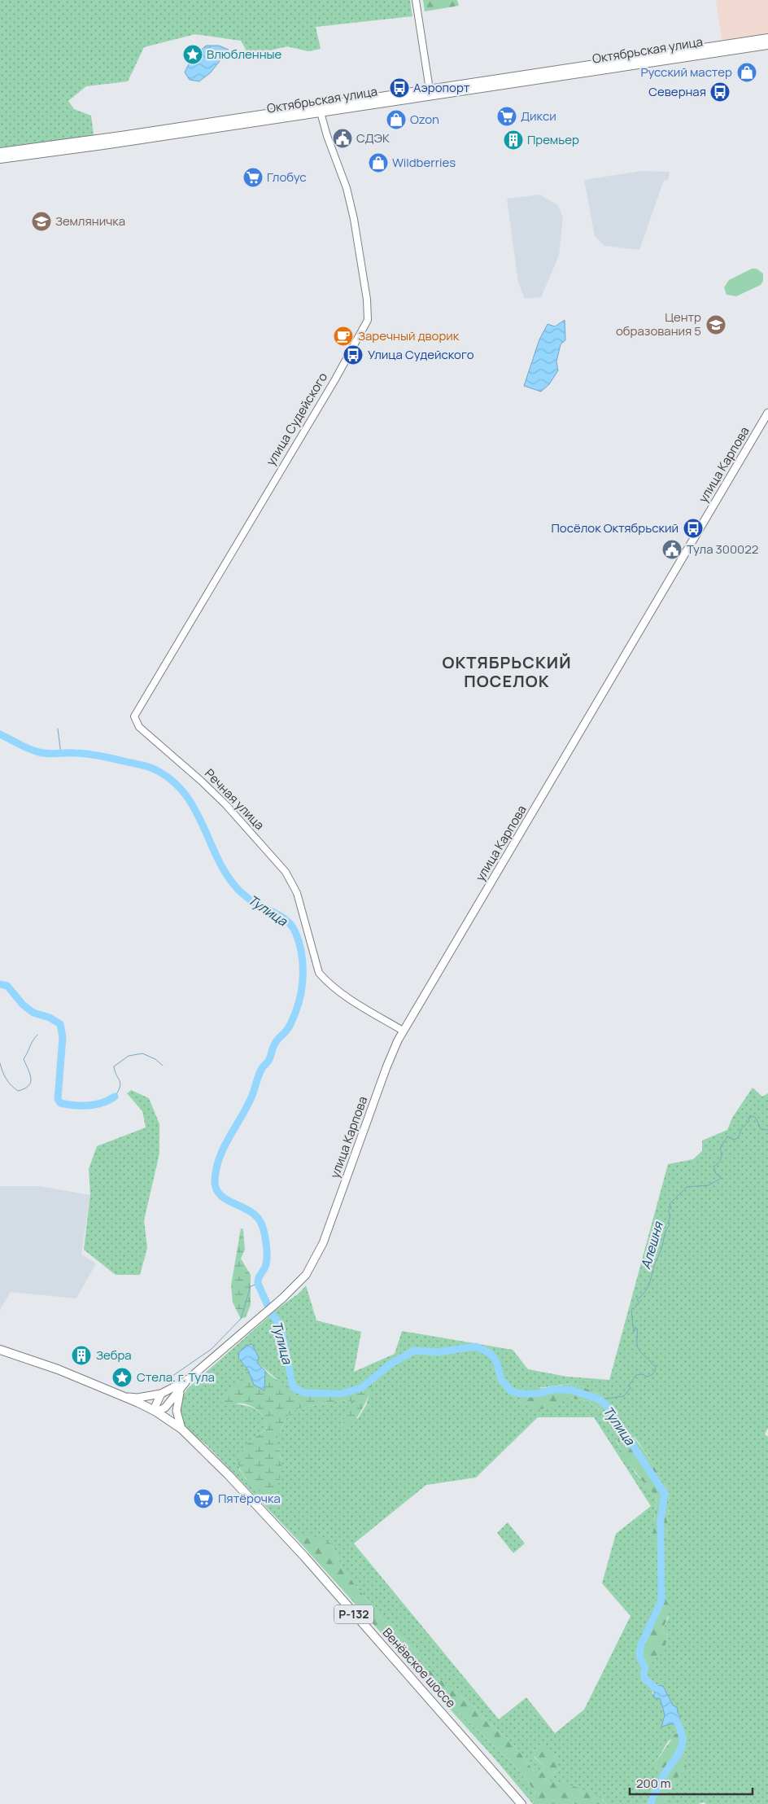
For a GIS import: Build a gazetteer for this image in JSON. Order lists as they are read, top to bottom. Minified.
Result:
{"streets":{"main road":["Октябрьская улица","улица Карпова","Р-132","Венёвское шоссе"],"street":["улица Судейского","Речная улица"]},"crossings":[["Октябрьская улица","улица Судейского"],["улица Судейского","Речная улица"],["улица Карпова","Речная улица"]],"districts":["ОКТЯБРЬСКИЙ ПОСЕЛОК"],"water":["Тулица","Алешня"],"places":{"place":["Влюбленные","Стела. г. Тула"],"shop":["Русский мастер","Ozon","Wildberries"],"bus stop":["Аэропорт","Северная","Улица Судейского","Посёлок Октябрьский"],"supermarket":["Дикси","Глобус","Пятёрочка"],"public building":["СДЭК","Тула 300022"],"building":["Премьер","Зебра"],"school or university":["Земляничка","Центр образования 5"],"cafe":["Заречный дворик"]},"scale_bar":"200 m"}
